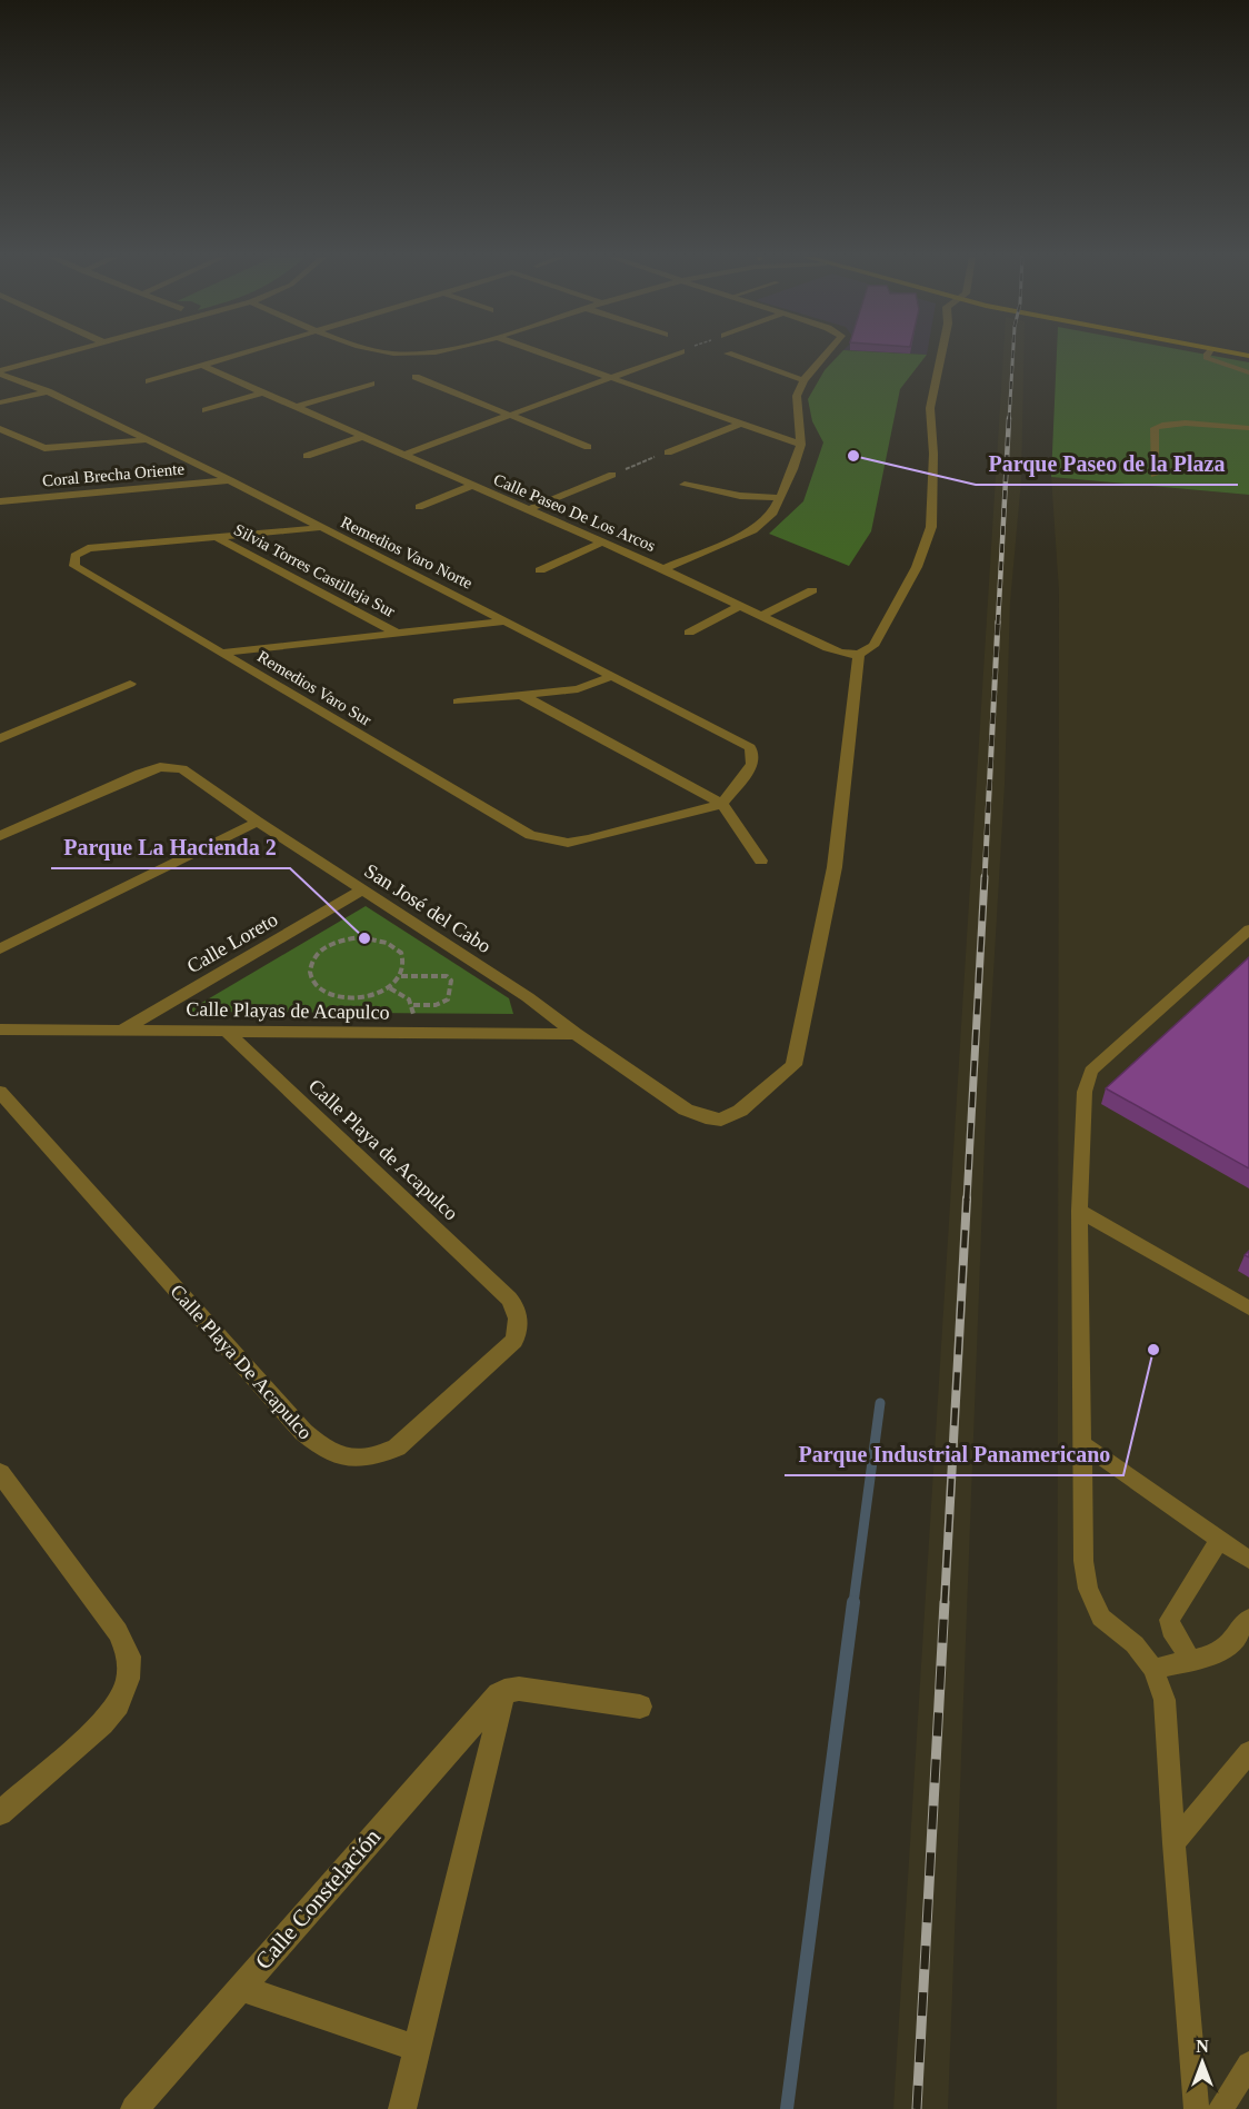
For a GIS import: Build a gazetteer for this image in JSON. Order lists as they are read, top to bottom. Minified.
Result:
{"streets":{"street":["Coral Brecha Oriente","Calle Paseo De Los Arcos","Remedios Varo Norte","Silvia Torres Castilleja Sur","Remedios Varo Sur","San José del Cabo","Calle Loreto","Calle Playas de Acapulco","Calle Playa de Acapulco","Calle Playa De Acapulco","Calle Constelación"]},"crossings":[["Coral Brecha Oriente","Remedios Varo Norte"],["Calle Paseo De Los Arcos","San José del Cabo"],["Remedios Varo Norte","Remedios Varo Sur"],["Silvia Torres Castilleja Sur","Remedios Varo Sur"],["San José del Cabo","Calle Loreto"],["San José del Cabo","Calle Playas de Acapulco"],["Calle Loreto","Calle Playas de Acapulco"],["Calle Playas de Acapulco","Calle Playa de Acapulco"],["Calle Playa de Acapulco","Calle Playa De Acapulco"]],"places":["Parque Paseo de la Plaza","Parque La Hacienda 2","Parque Industrial Panamericano"],"north":"top"}
